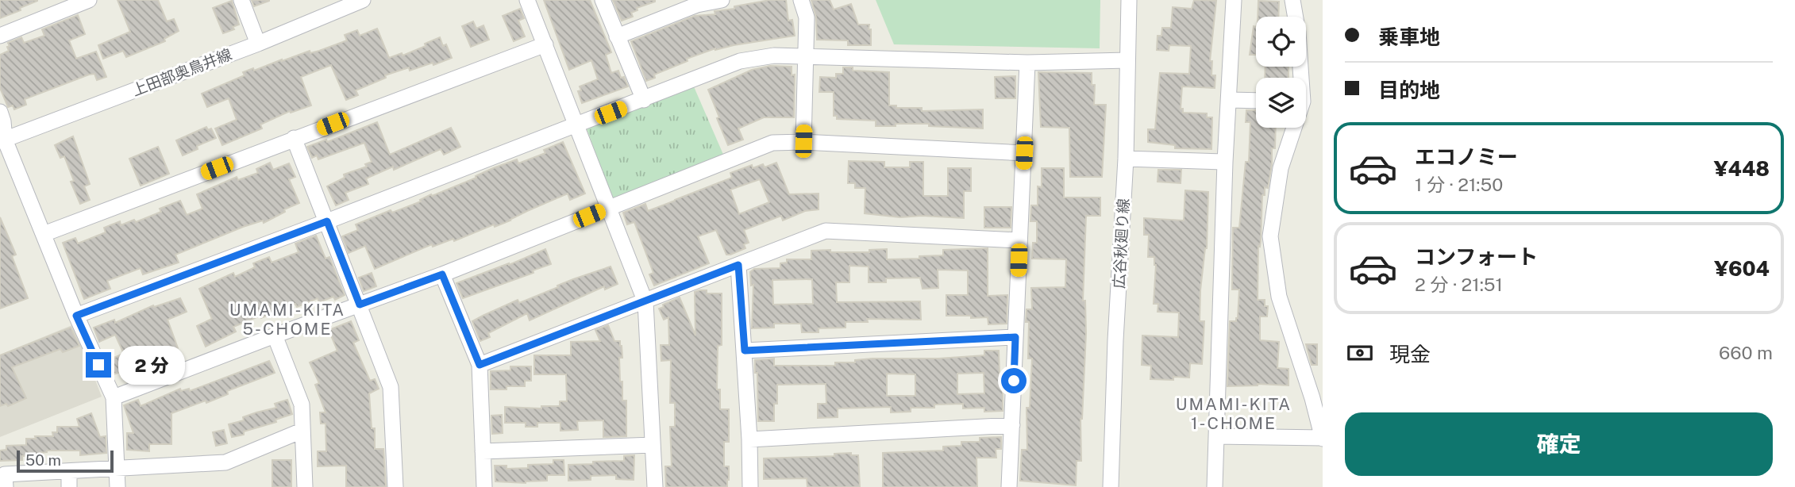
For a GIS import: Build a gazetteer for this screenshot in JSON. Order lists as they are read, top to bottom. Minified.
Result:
{"streets":{"street":["上田部奥鳥井線","広谷秋廻り線"]},"districts":["UMAMI-KITA 5-CHOME","UMAMI-KITA 1-CHOME"],"scale_bar":"50 m","page":{"banner":["乗車地","目的地"],"list":[{"name":"エコノミー","note":"1 分 · 21:50","value":"¥448"},{"name":"コンフォート","note":"2 分 · 21:51","value":"¥604"}],"pay":["現金","660 m"],"bubble":"2 分","buttons":"確定","scale":"50 m"}}
